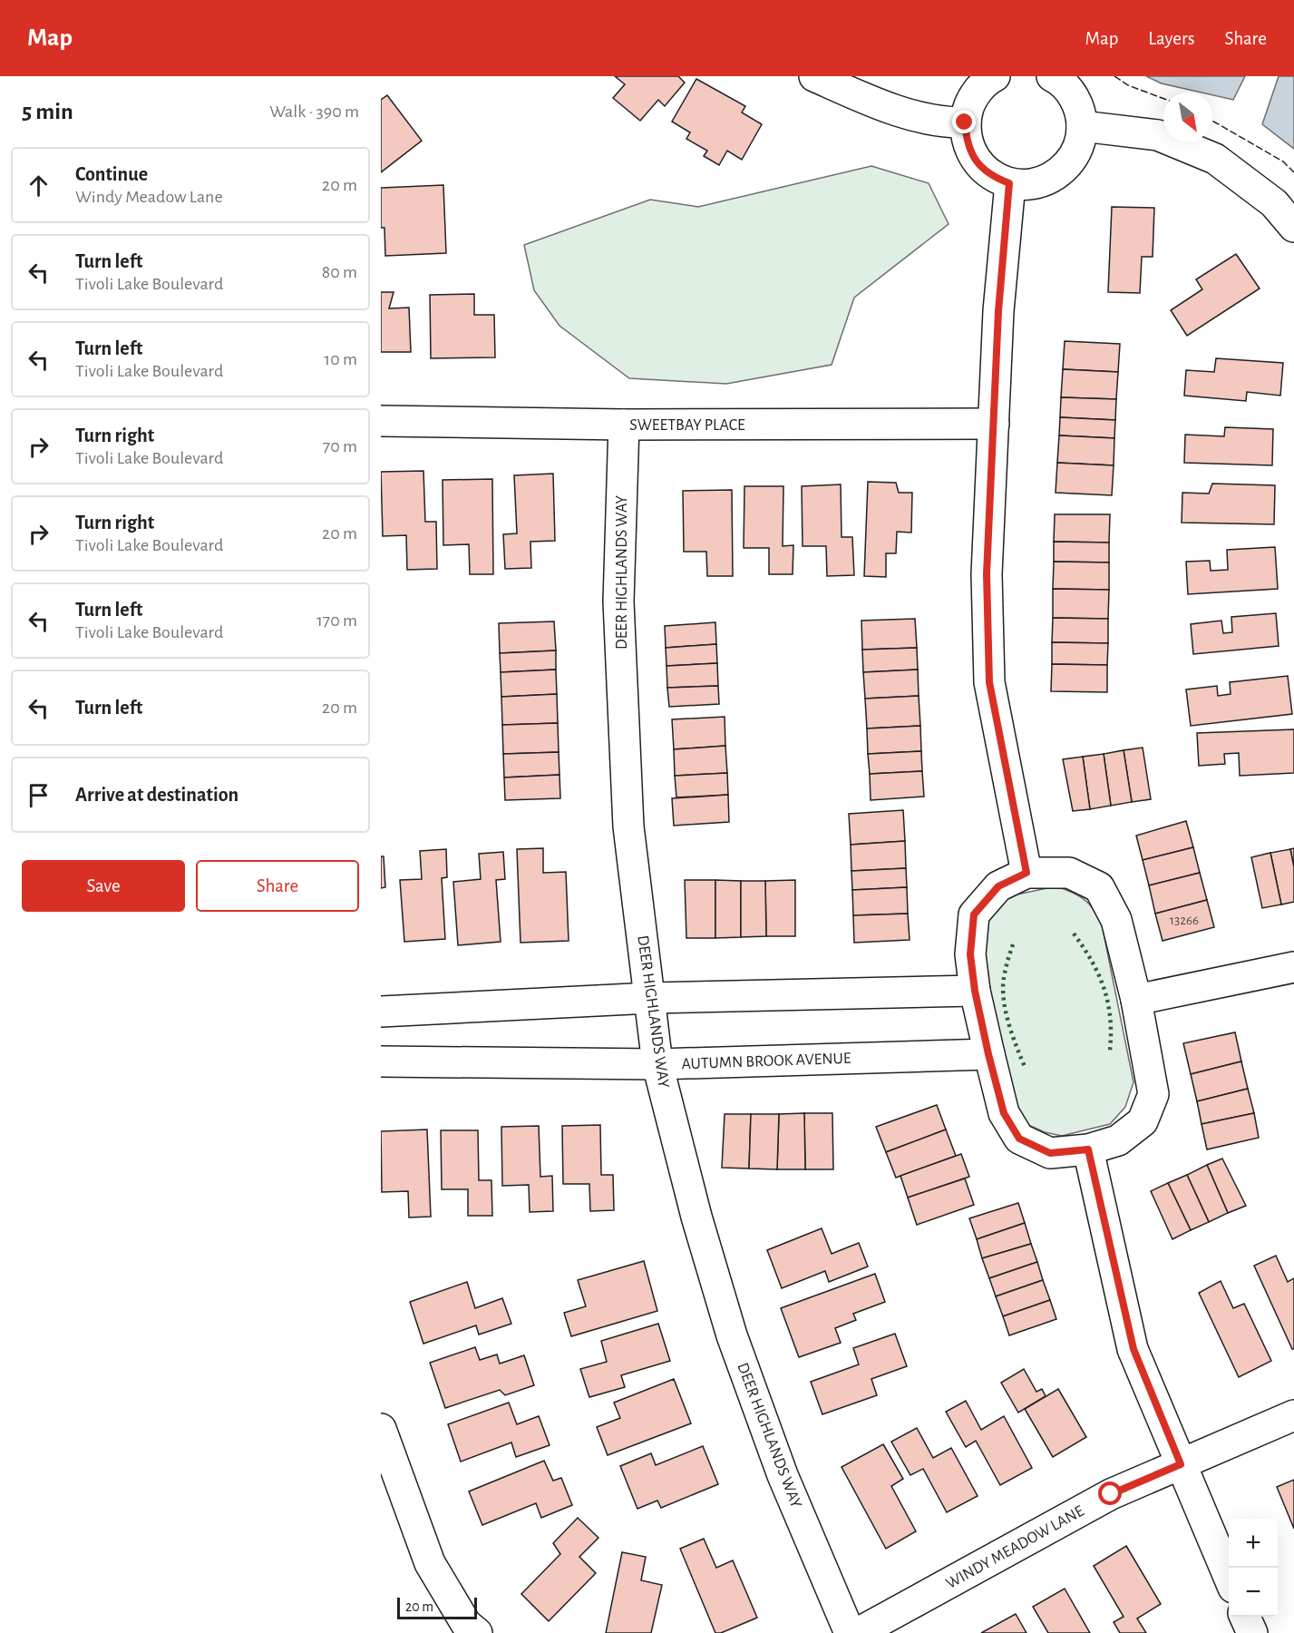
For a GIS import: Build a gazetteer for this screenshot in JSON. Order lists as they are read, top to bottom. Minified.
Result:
{"streets":{"street":["SWEETBAY PLACE","DEER HIGHLANDS WAY","AUTUMN BROOK AVENUE","WINDY MEADOW LANE"]},"crossings":[["SWEETBAY PLACE","DEER HIGHLANDS WAY"],["DEER HIGHLANDS WAY","AUTUMN BROOK AVENUE"]],"house_numbers":["13266"],"scale_bar":"20 m","north":"bottom right","page":{"header":"Map","nav":["Map","Layers","Share"],"heading":["5 min","Walk · 390 m"],"list":[["Continue","Windy Meadow Lane","20 m"],["Turn left","Tivoli Lake Boulevard","80 m"],["Turn left","Tivoli Lake Boulevard","10 m"],["Turn right","Tivoli Lake Boulevard","70 m"],["Turn right","Tivoli Lake Boulevard","20 m"],["Turn left","Tivoli Lake Boulevard","170 m"],["Turn left","20 m"],"Arrive at destination"],"buttons":["Save","Share"],"map_buttons":["+","−"],"scale":"20 m"}}
